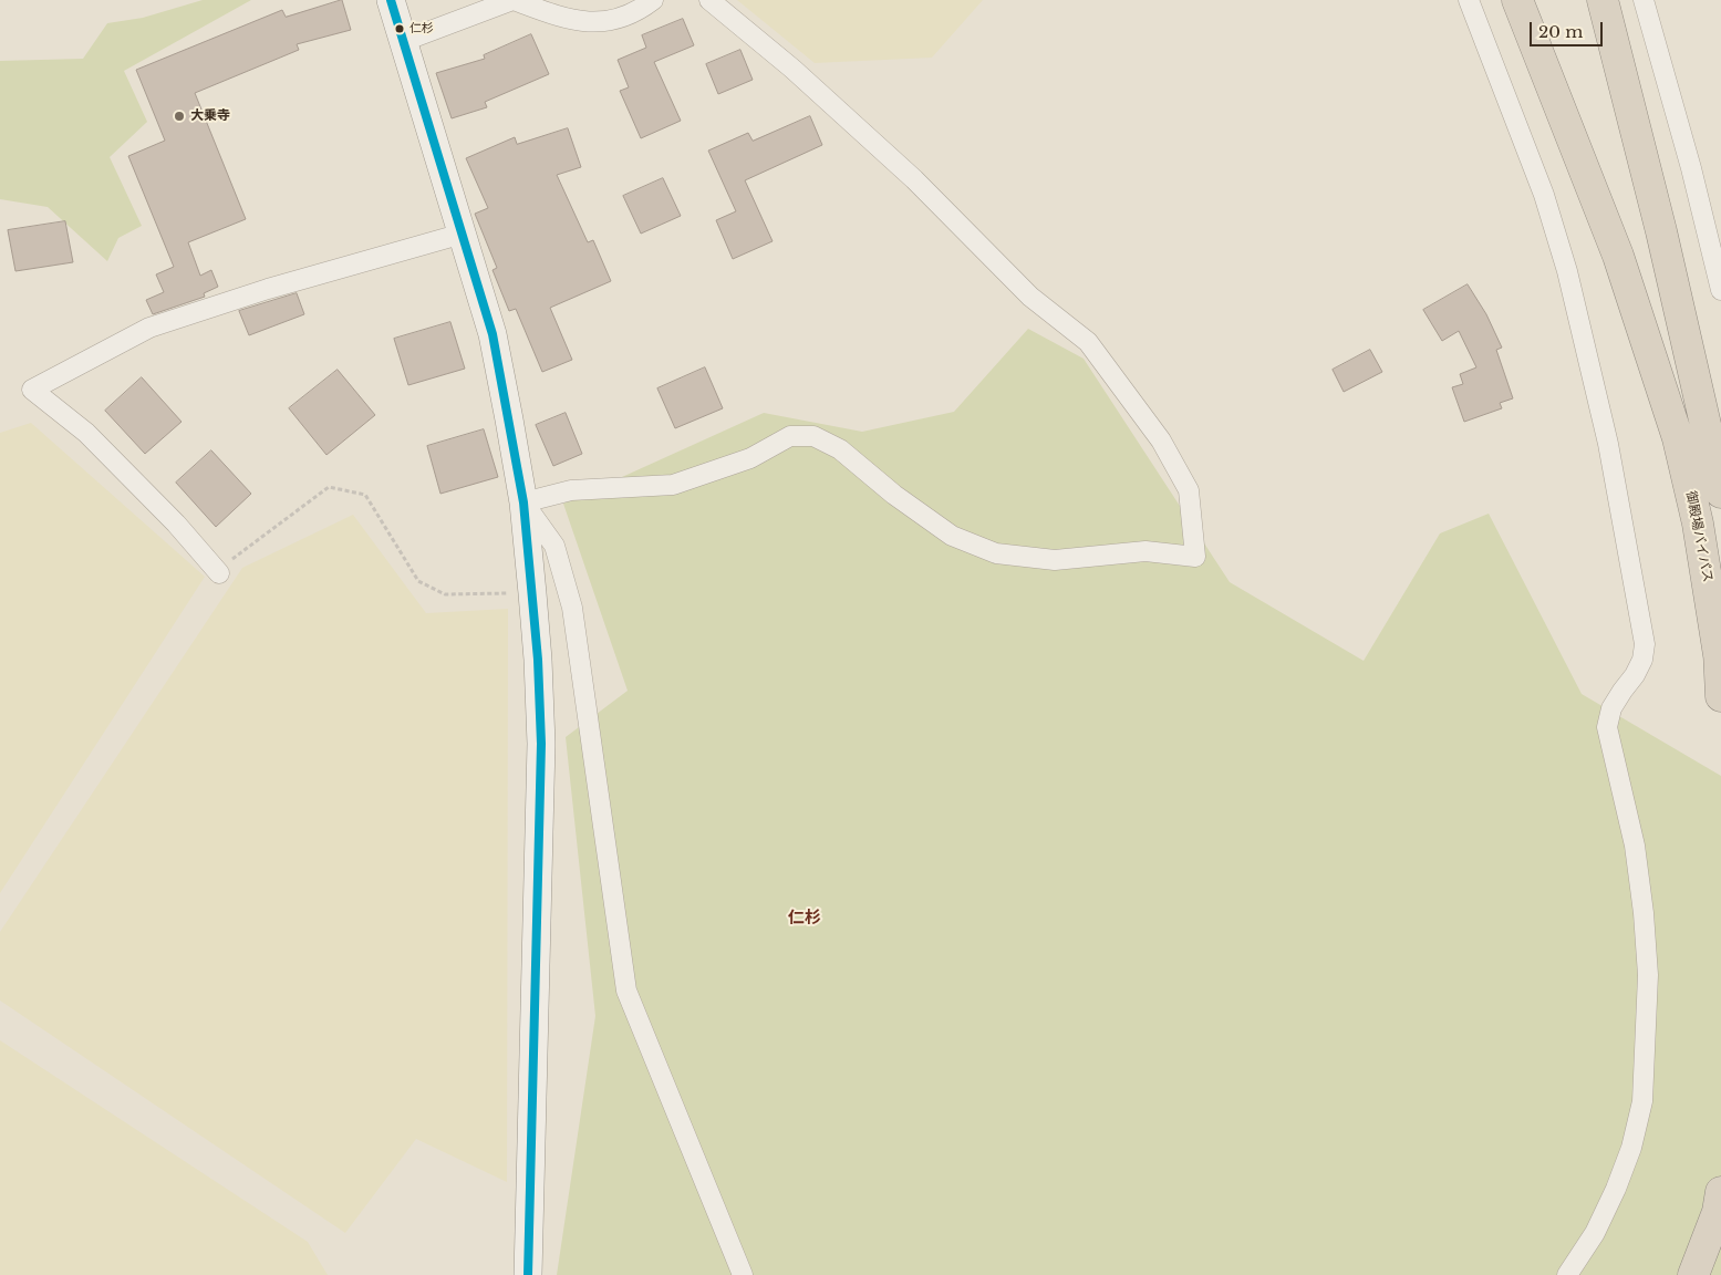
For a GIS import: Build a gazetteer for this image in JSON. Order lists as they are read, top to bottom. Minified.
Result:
{"streets":{"highway":["御殿場バイパス"]},"districts":["仁杉"],"places":["仁杉","大乗寺"],"scale_bar":"20 m"}
